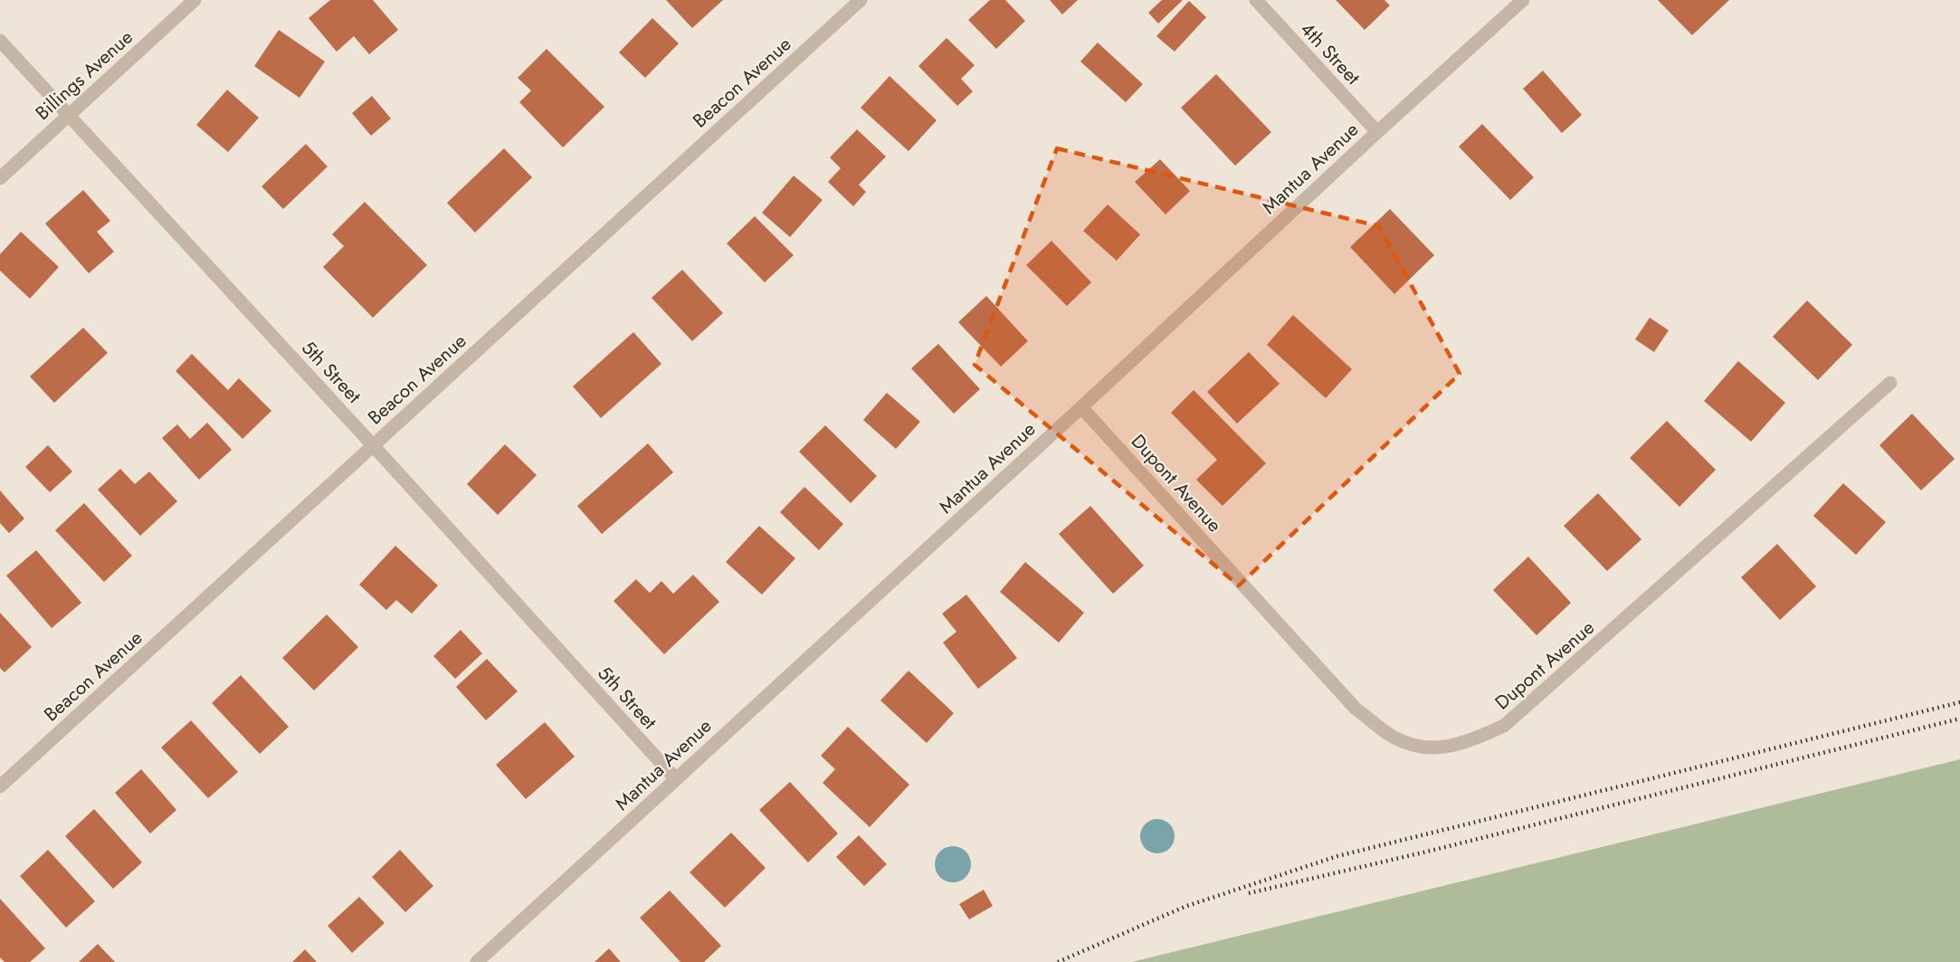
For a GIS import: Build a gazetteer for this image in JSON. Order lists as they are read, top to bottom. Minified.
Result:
{"streets":{"street":["4th Street","Billings Avenue","Beacon Avenue","Mantua Avenue","5th Street","Dupont Avenue"]},"crossings":[["4th Street","Mantua Avenue"],["Billings Avenue","5th Street"],["Beacon Avenue","5th Street"],["Mantua Avenue","5th Street"],["Mantua Avenue","Dupont Avenue"]]}
